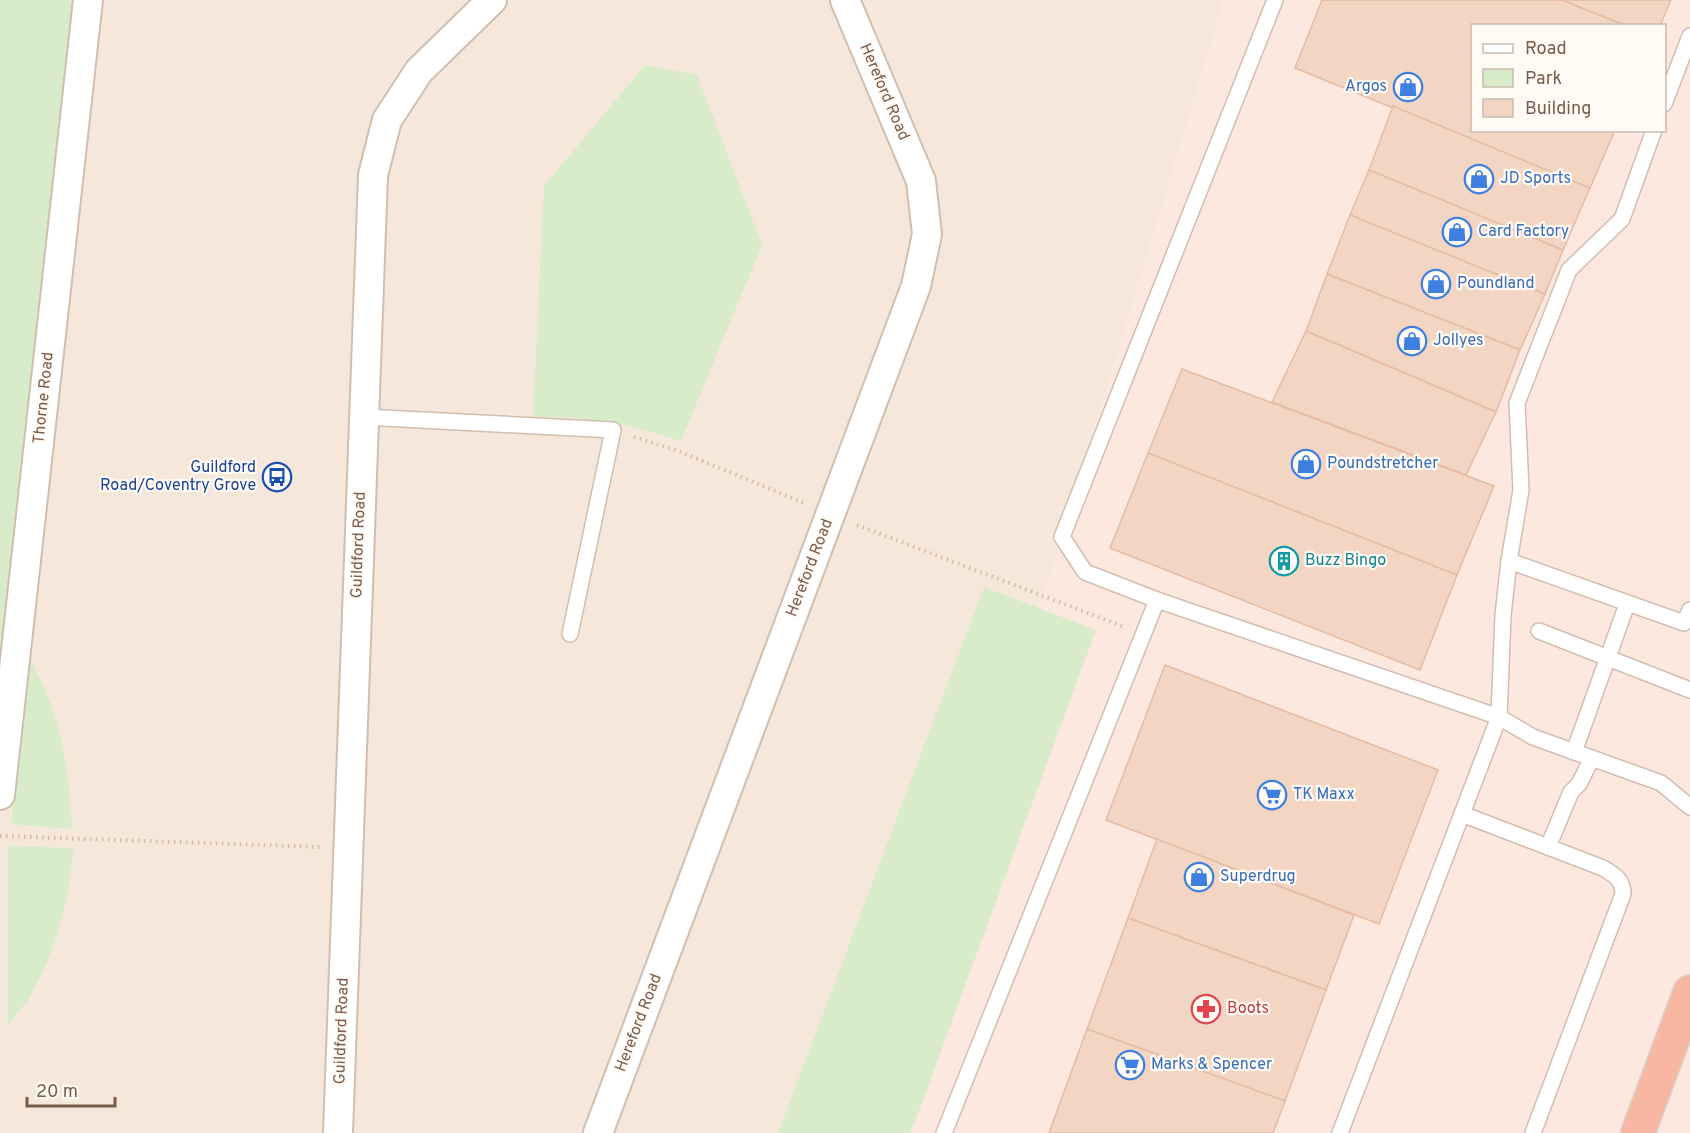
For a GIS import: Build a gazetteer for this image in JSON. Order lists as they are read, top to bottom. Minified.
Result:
{"streets":{"street":["Hereford Road","Thorne Road","Guildford Road"]},"places":{"shop":["Argos","JD Sports","Card Factory","Poundland","Jollyes","Poundstretcher","Superdrug"],"bus stop":["Guildford Road/Coventry Grove"],"building":["Buzz Bingo"],"supermarket":["TK Maxx","Marks & Spencer"],"pharmacy":["Boots"]},"legend":["Road","Park","Building"],"scale_bar":"20 m"}
